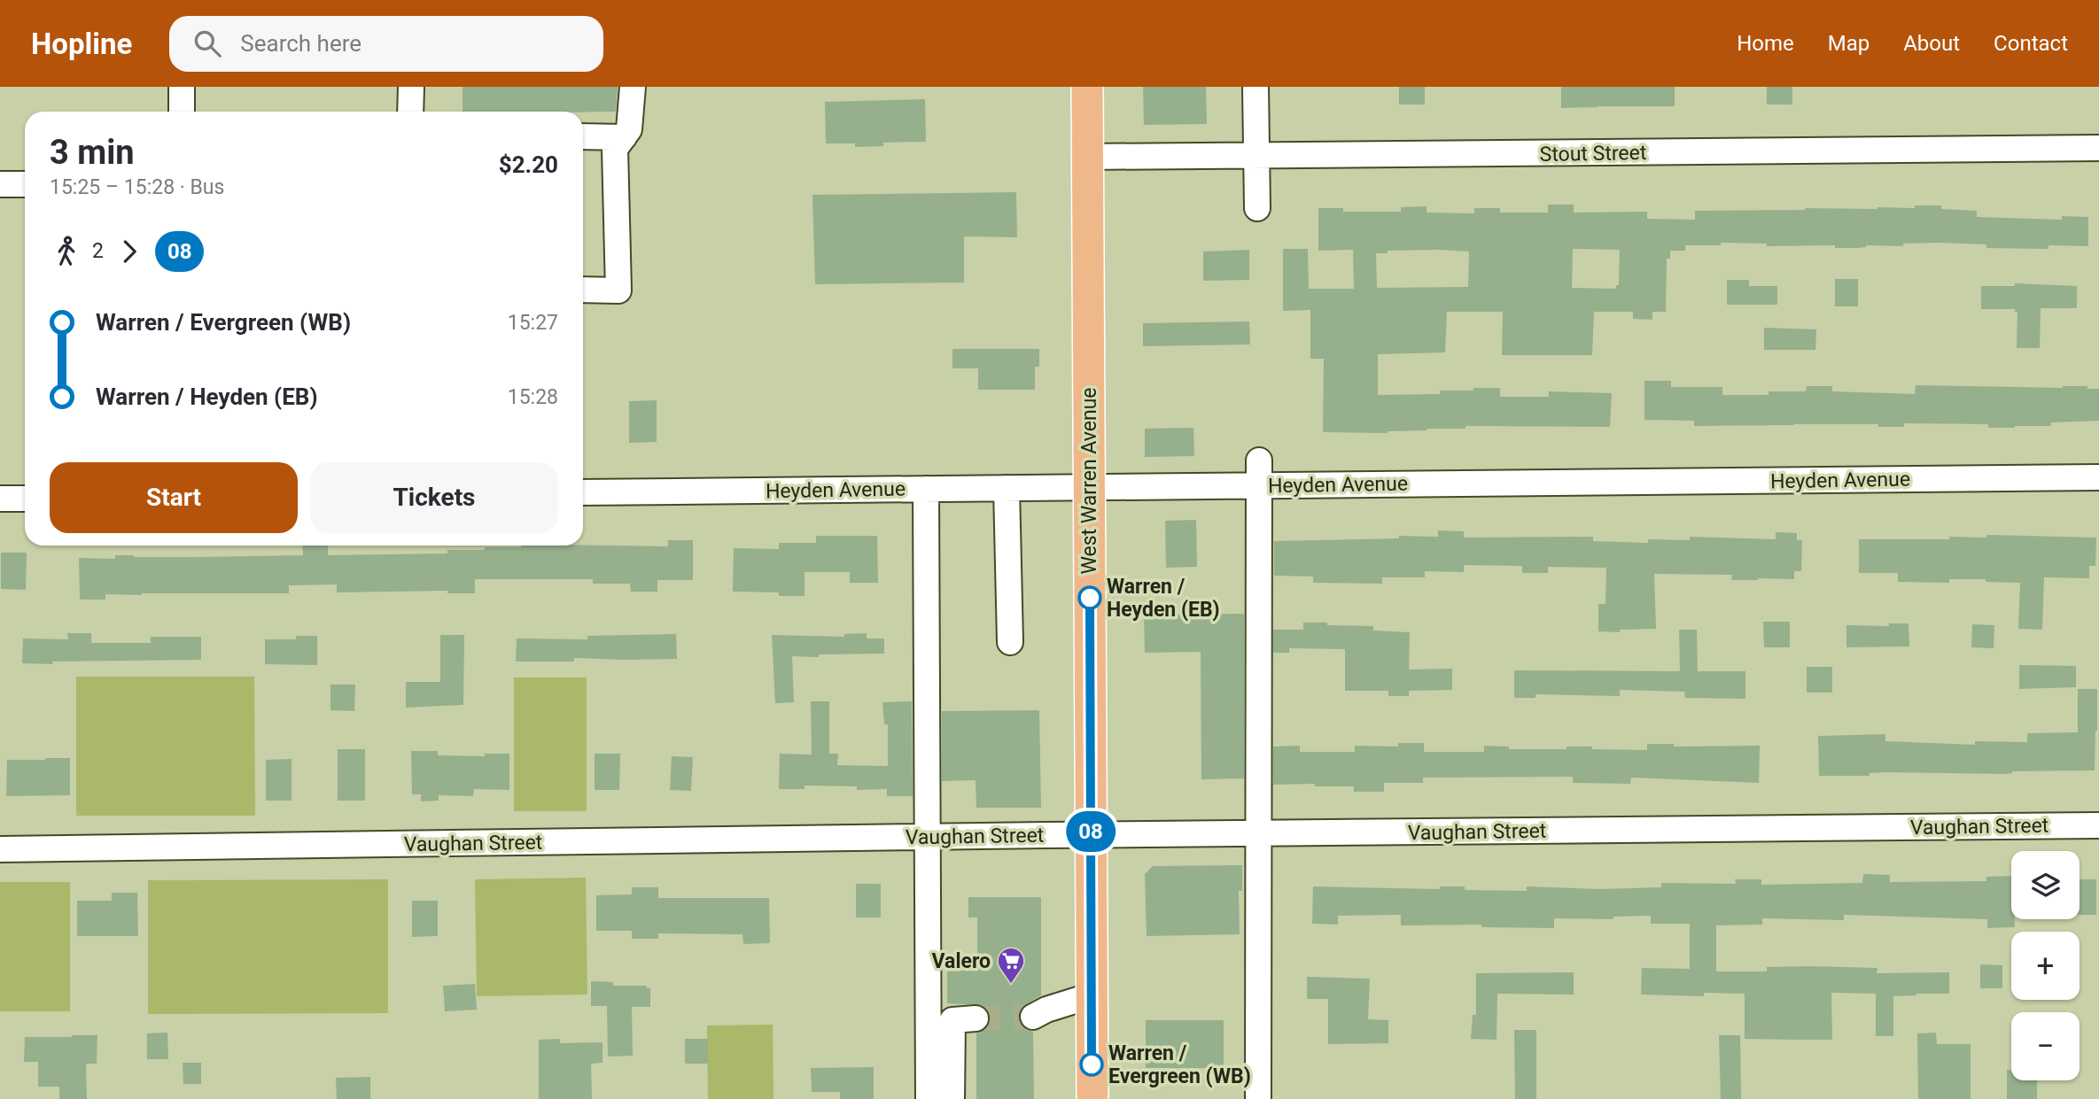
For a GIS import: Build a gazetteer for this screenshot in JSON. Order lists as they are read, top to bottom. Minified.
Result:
{"streets":{"main road":["West Warren Avenue"],"street":["Stout Street","Heyden Avenue","Vaughan Street"]},"crossings":[["Stout Street","West Warren Avenue"],["Heyden Avenue","West Warren Avenue"],["West Warren Avenue","Vaughan Street"]],"places":{"other":["Warren / Heyden (EB)","Warren / Evergreen (WB)"],"supermarket":["Valero"]},"lines":["bus line 08"],"page":{"header":"Hopline","search":"Search here","nav":["Home","Map","About","Contact"],"on_map":"08","heading":["3 min","15:25 – 15:28 · Bus","$2.20"],"legs":["2","08"],"list":[{"name":"Warren / Evergreen (WB)","value":"15:27"},{"name":"Warren / Heyden (EB)","value":"15:28"}],"buttons":["Start","Tickets"],"map_buttons":["+","−"]}}
